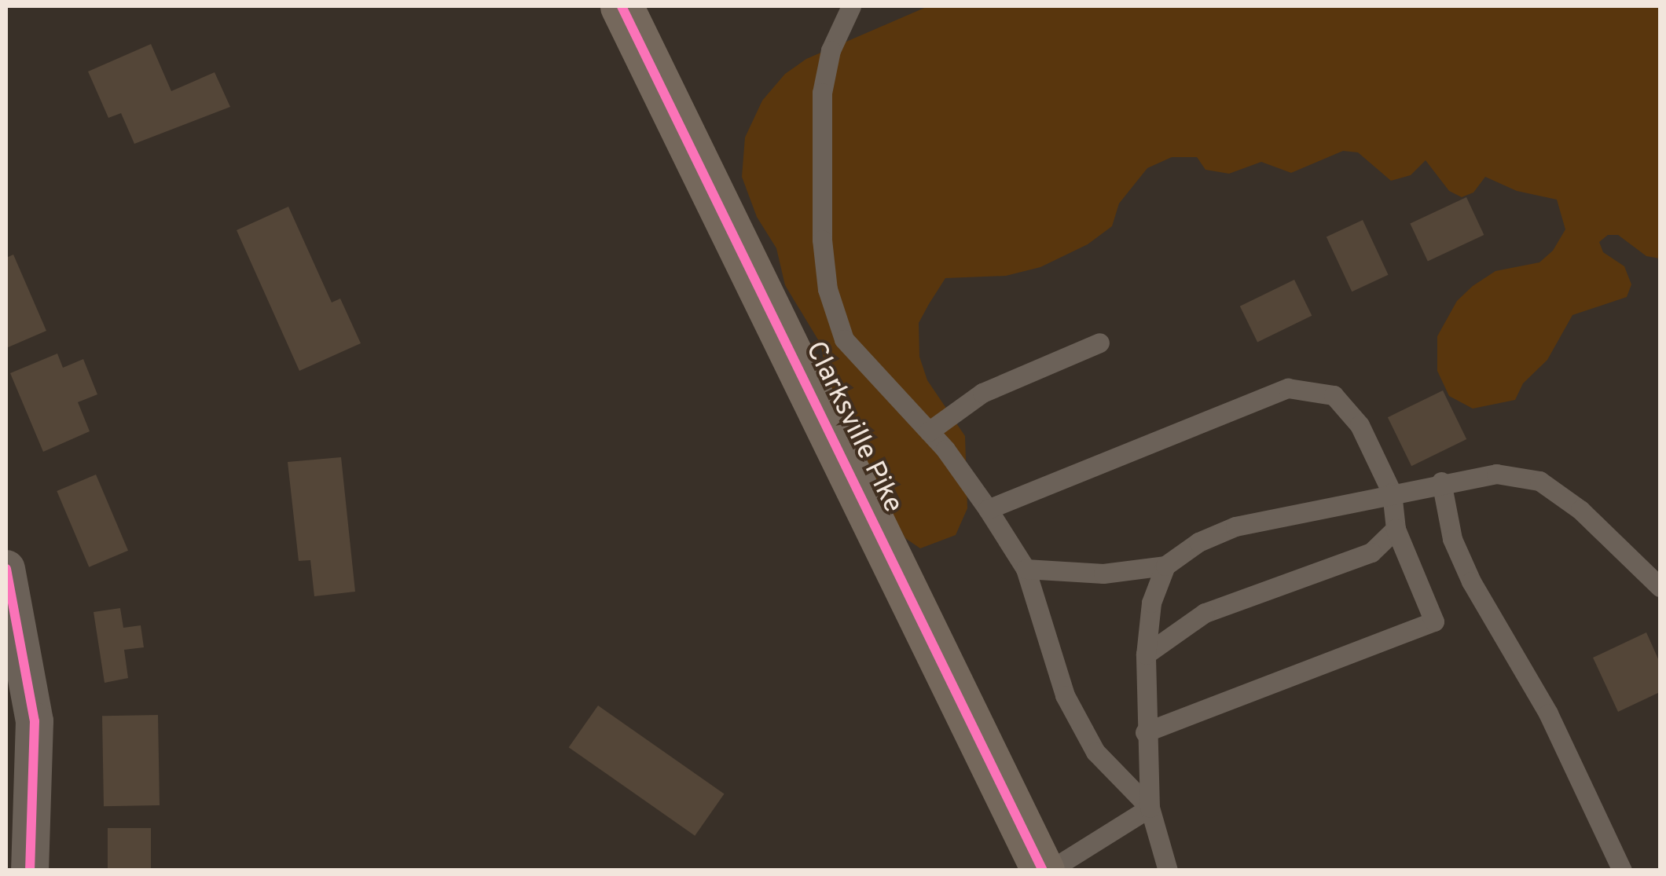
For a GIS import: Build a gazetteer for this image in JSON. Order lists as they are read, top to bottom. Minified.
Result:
{"streets":{"main road":["Clarksville Pike"]}}
